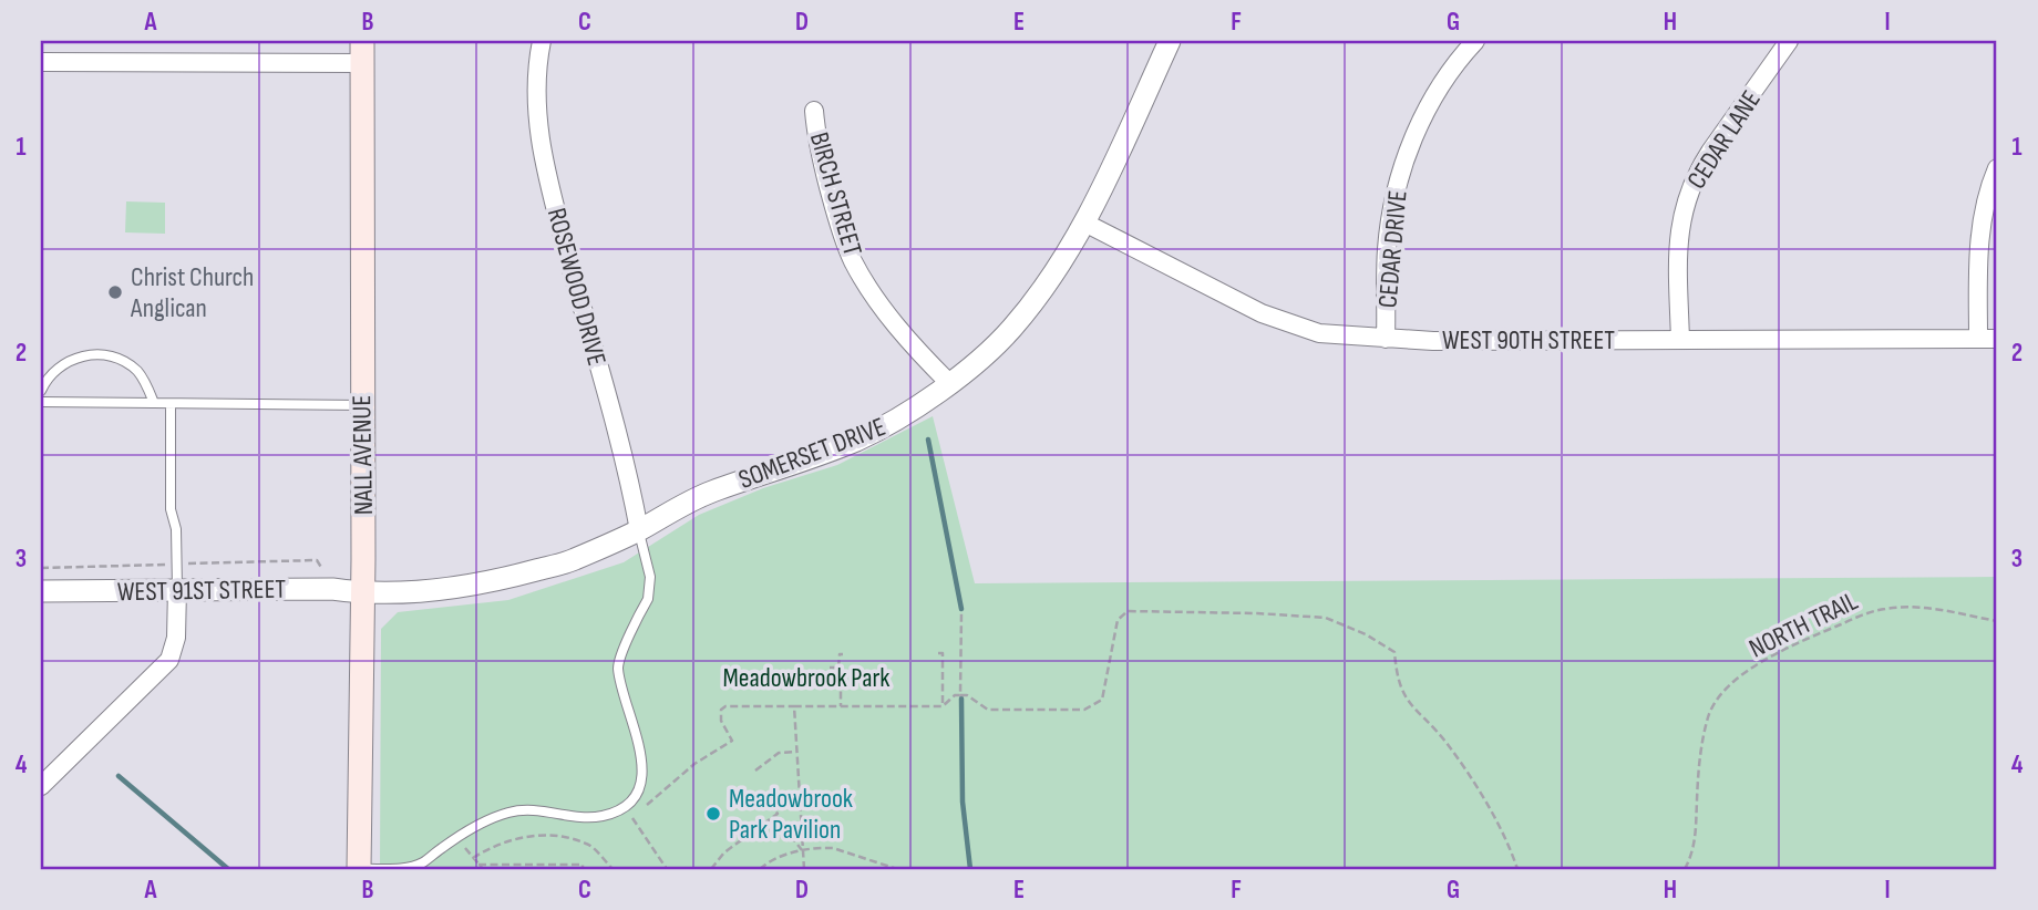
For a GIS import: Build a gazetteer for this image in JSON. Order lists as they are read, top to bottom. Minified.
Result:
{"streets":{"main road":["NALL AVENUE"],"street":["CEDAR LANE","BIRCH STREET","CEDAR DRIVE","ROSEWOOD DRIVE","WEST 90TH STREET","SOMERSET DRIVE","WEST 91ST STREET"],"path":["NORTH TRAIL"]},"crossings":[["CEDAR LANE","WEST 90TH STREET"],["BIRCH STREET","SOMERSET DRIVE"],["CEDAR DRIVE","WEST 90TH STREET"],["ROSEWOOD DRIVE","SOMERSET DRIVE"],["WEST 90TH STREET","SOMERSET DRIVE"],["SOMERSET DRIVE","NALL AVENUE"],["SOMERSET DRIVE","WEST 91ST STREET"],["NALL AVENUE","WEST 91ST STREET"]],"parks":["Meadowbrook Park"],"places":["Christ Church Anglican","Meadowbrook Park Pavilion"],"grid":{"columns":["A","B","C","D","E","F","G","H","I"],"rows":["1","2","3","4"]}}
